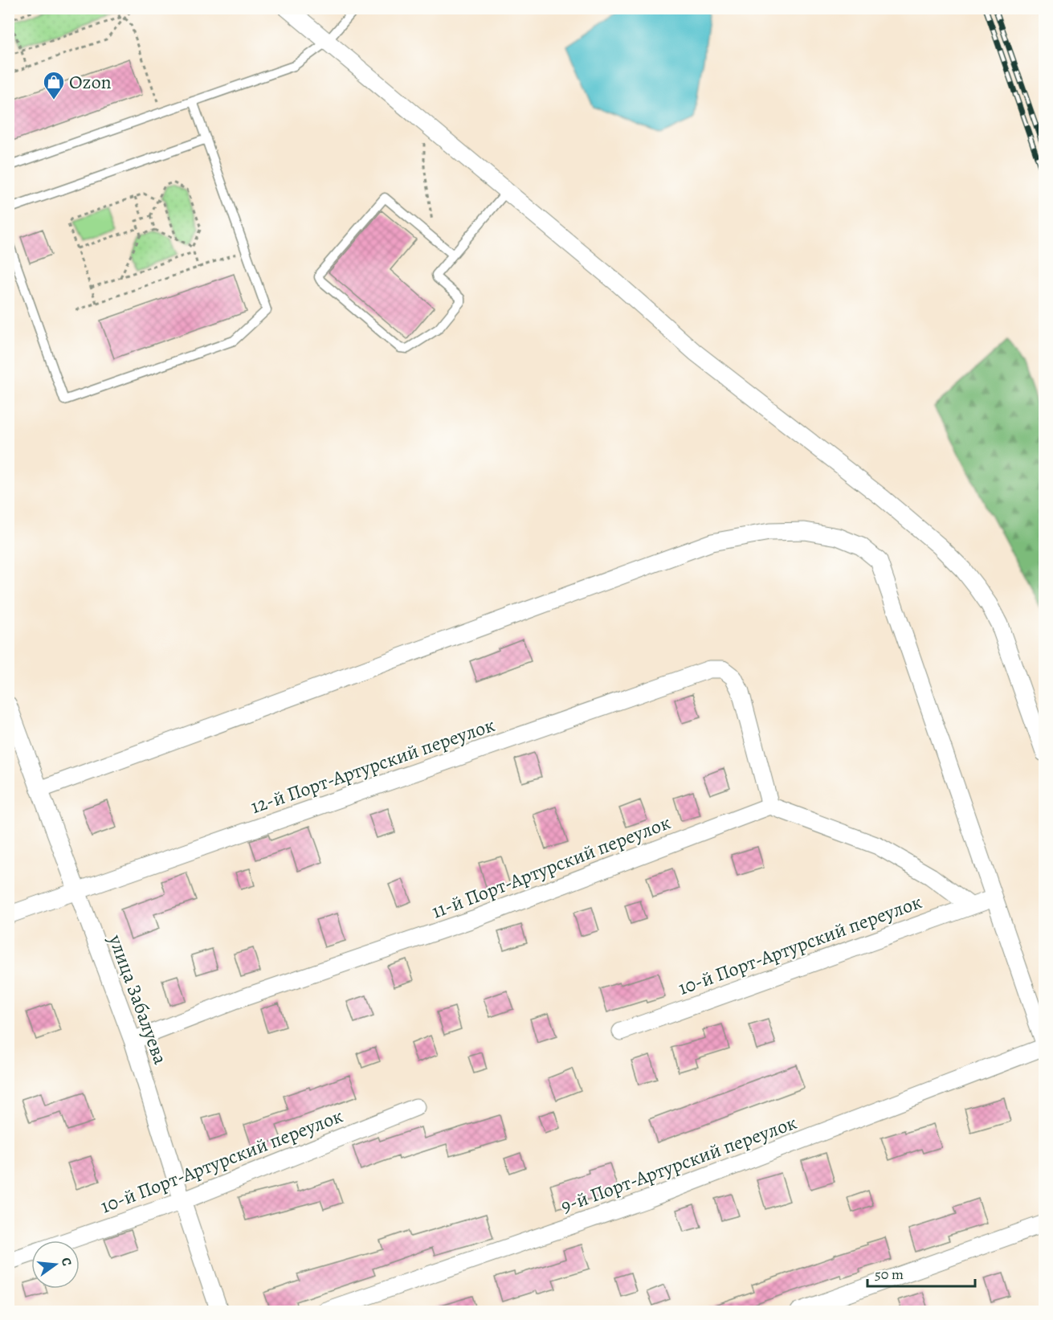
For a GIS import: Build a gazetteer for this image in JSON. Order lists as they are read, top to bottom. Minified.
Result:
{"streets":{"street":["12-й Порт-Артурский переулок","11-й Порт-Артурский переулок","10-й Порт-Артурский переулок","улица Забалуева","9-й Порт-Артурский переулок"]},"crossings":[["12-й Порт-Артурский переулок","11-й Порт-Артурский переулок"],["12-й Порт-Артурский переулок","улица Забалуева"],["11-й Порт-Артурский переулок","улица Забалуева"],["10-й Порт-Артурский переулок","улица Забалуева"]],"places":{"shop":["Ozon"]},"scale_bar":"50 m","north":"right"}
